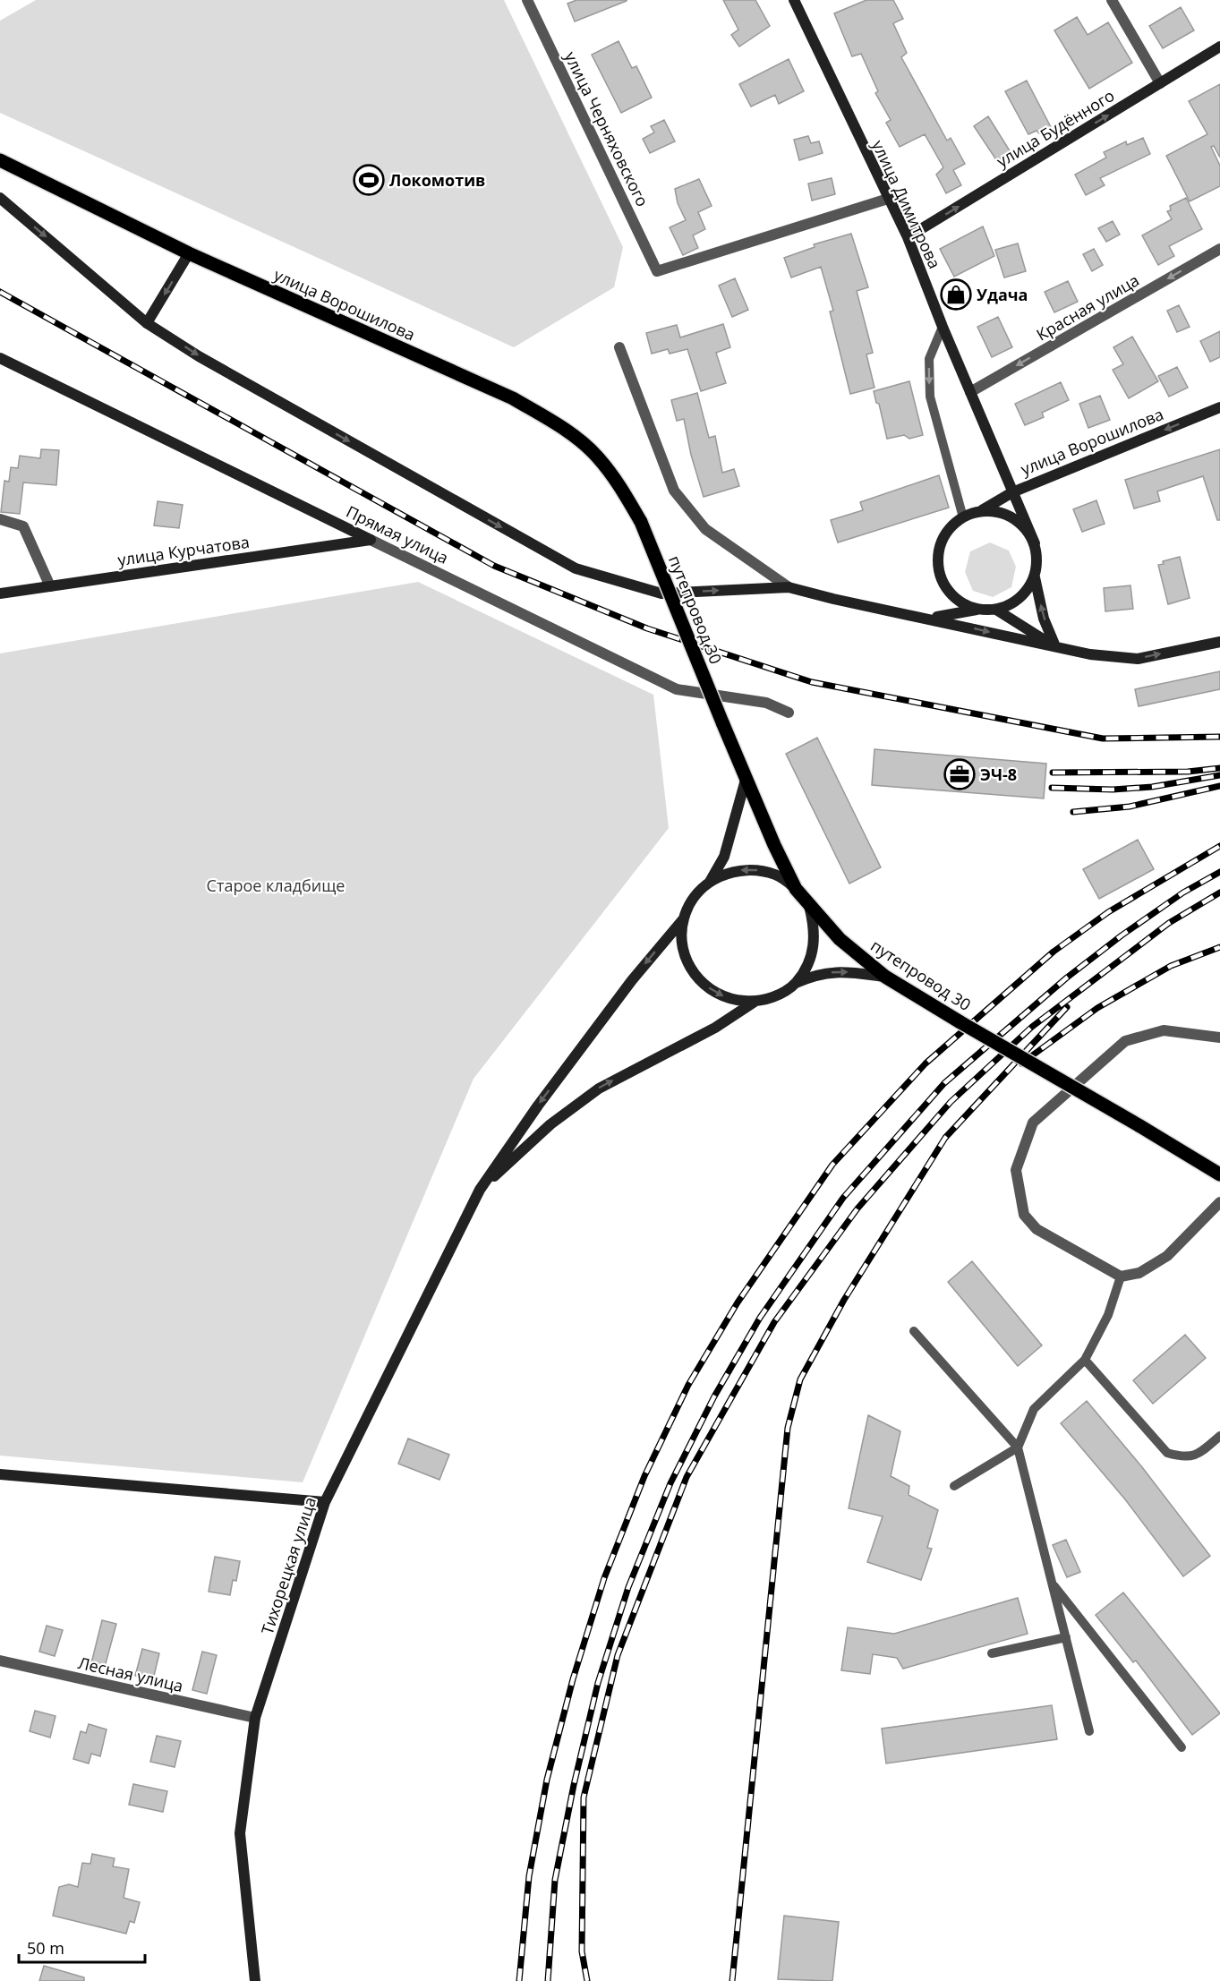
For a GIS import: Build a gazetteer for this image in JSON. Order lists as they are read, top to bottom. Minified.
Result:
{"streets":{"main road":["улица Ворошилова","путепровод 30"],"street":["улица Будённого","улица Черняховского","улица Димитрова","Красная улица","Прямая улица","улица Курчатова","Тихорецкая улица","Лесная улица"]},"crossings":[["улица Будённого","улица Димитрова"],["улица Черняховского","улица Димитрова"],["улица Димитрова","улица Ворошилова"],["улица Димитрова","Красная улица"],["улица Ворошилова","путепровод 30"],["Прямая улица","улица Курчатова"],["Тихорецкая улица","Лесная улица"]],"one_way":["улица Будённого","Красная улица"],"parks":["Старое кладбище"],"places":{"sports":["Локомотив"],"shop":["Удача"],"office":["ЭЧ-8"]},"scale_bar":"50 m"}
